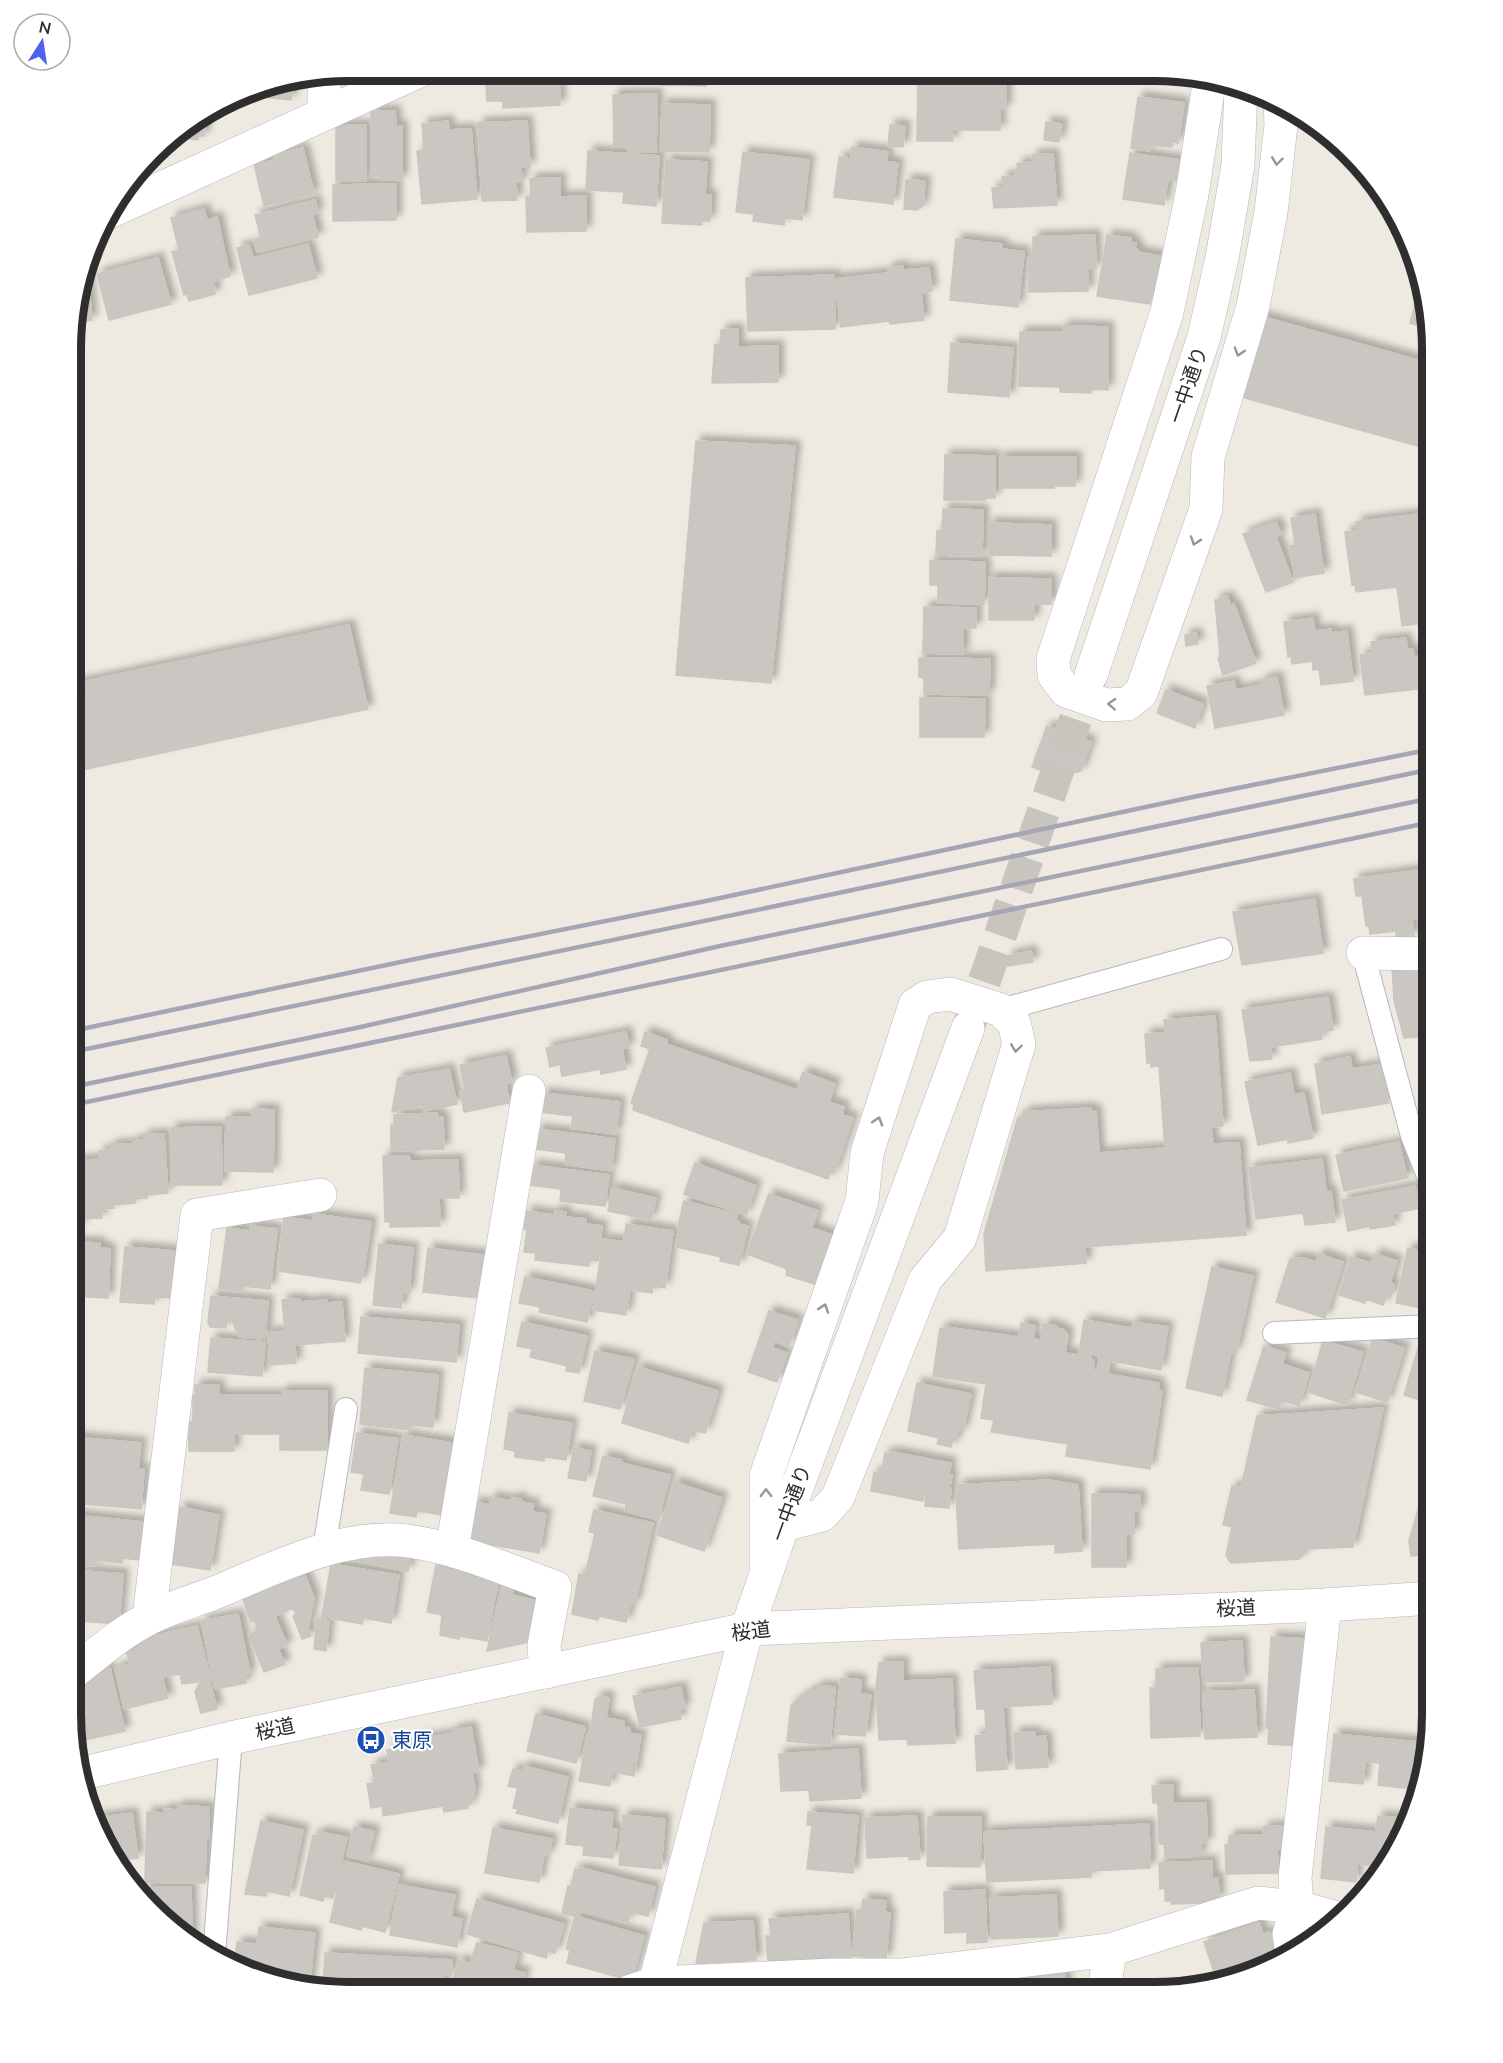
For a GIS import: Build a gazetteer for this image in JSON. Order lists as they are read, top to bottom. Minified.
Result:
{"streets":{"street":["一中通り","桜道"]},"crossings":[["一中通り","桜道"]],"places":{"bus stop":["東原"]},"north":"top"}
